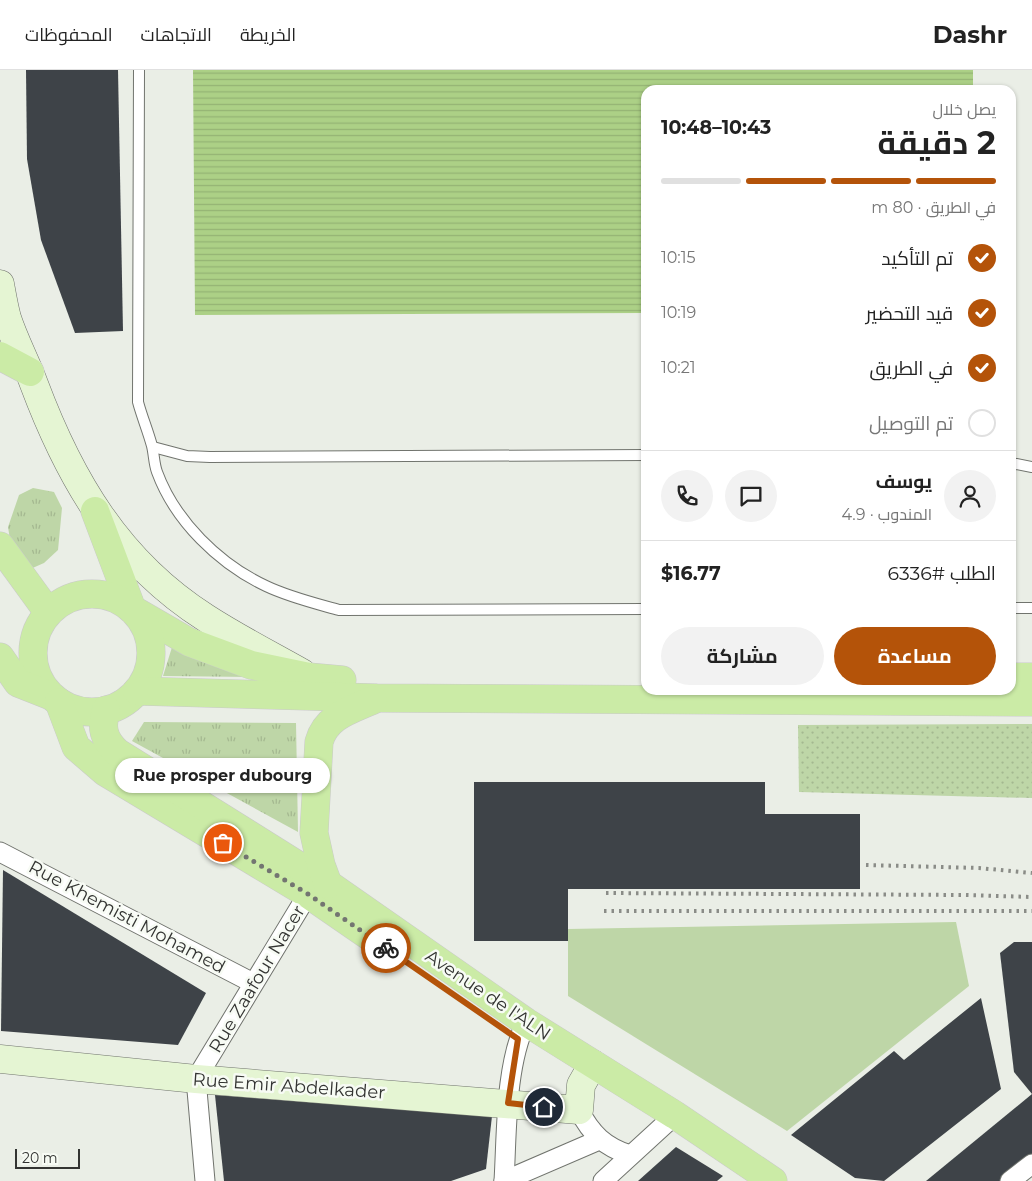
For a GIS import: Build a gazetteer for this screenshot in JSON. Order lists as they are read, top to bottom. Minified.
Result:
{"streets":{"main road":["Avenue de l'ALN"],"street":["Rue Khemisti Mohamed","Rue Zaafour Nacer","Rue Emir Abdelkader"]},"crossings":[["Rue Khemisti Mohamed","Rue Zaafour Nacer"],["Rue Zaafour Nacer","Avenue de l'ALN"],["Rue Zaafour Nacer","Rue Emir Abdelkader"]],"places":["Rue prosper dubourg"],"scale_bar":"20 m","page":{"header":"Dashr","nav":["الخريطة","الاتجاهات","المحفوظات"],"heading":["2 دقيقة","يصل خلال","10:43–10:48"],"panel":["يوسف","المندوب · 4.9","الطلب #6336","$16.77"],"bar":"في الطريق · 80 m","list":[["تم التأكيد","10:15"],["قيد التحضير","10:19"],["في الطريق","10:21"],"تم التوصيل"],"buttons":["مساعدة","مشاركة"],"bubble":"Rue prosper dubourg","scale":"20 m"}}
